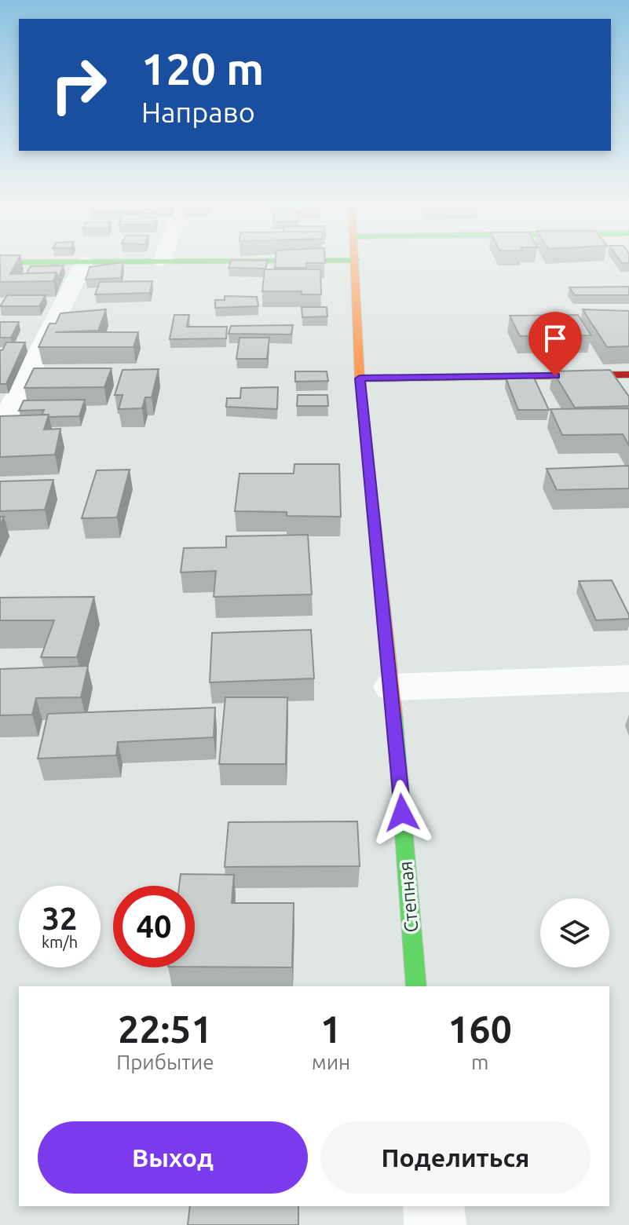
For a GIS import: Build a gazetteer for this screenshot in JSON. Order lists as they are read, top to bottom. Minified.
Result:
{"streets":{"street":["Степная"]},"page":{"turn":["120 m","Направо"],"speed":"32 km/h","limit":"40","eta":["22:51","Прибытие","1","мин","160","m"],"buttons":["Выход","Поделиться"]}}
